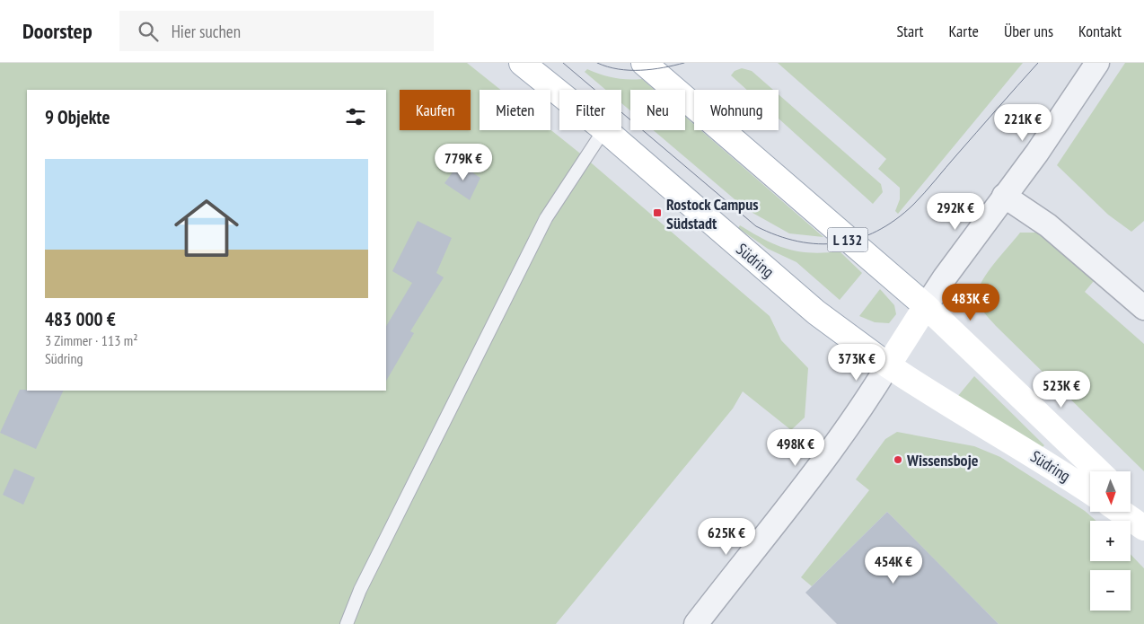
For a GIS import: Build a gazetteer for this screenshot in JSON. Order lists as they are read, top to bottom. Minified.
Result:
{"streets":{"main road":["L 132","Südring"]},"places":{"transit":["Rostock Campus Südstadt"],"other":["Wissensboje"]},"north":"bottom","page":{"header":"Doorstep","search":"Hier suchen","nav":["Start","Karte","Über uns","Kontakt"],"chip":["Kaufen","Mieten","Filter","Neu","Wohnung"],"heading":"9 Objekte","price":["221K €","779K €","292K €","483K €","373K €","523K €","498K €","625K €","454K €"],"list":[{"name":"483 000 €","note":"3 Zimmer · 113 m² · Südring"}],"map_buttons":["+","−"]}}
